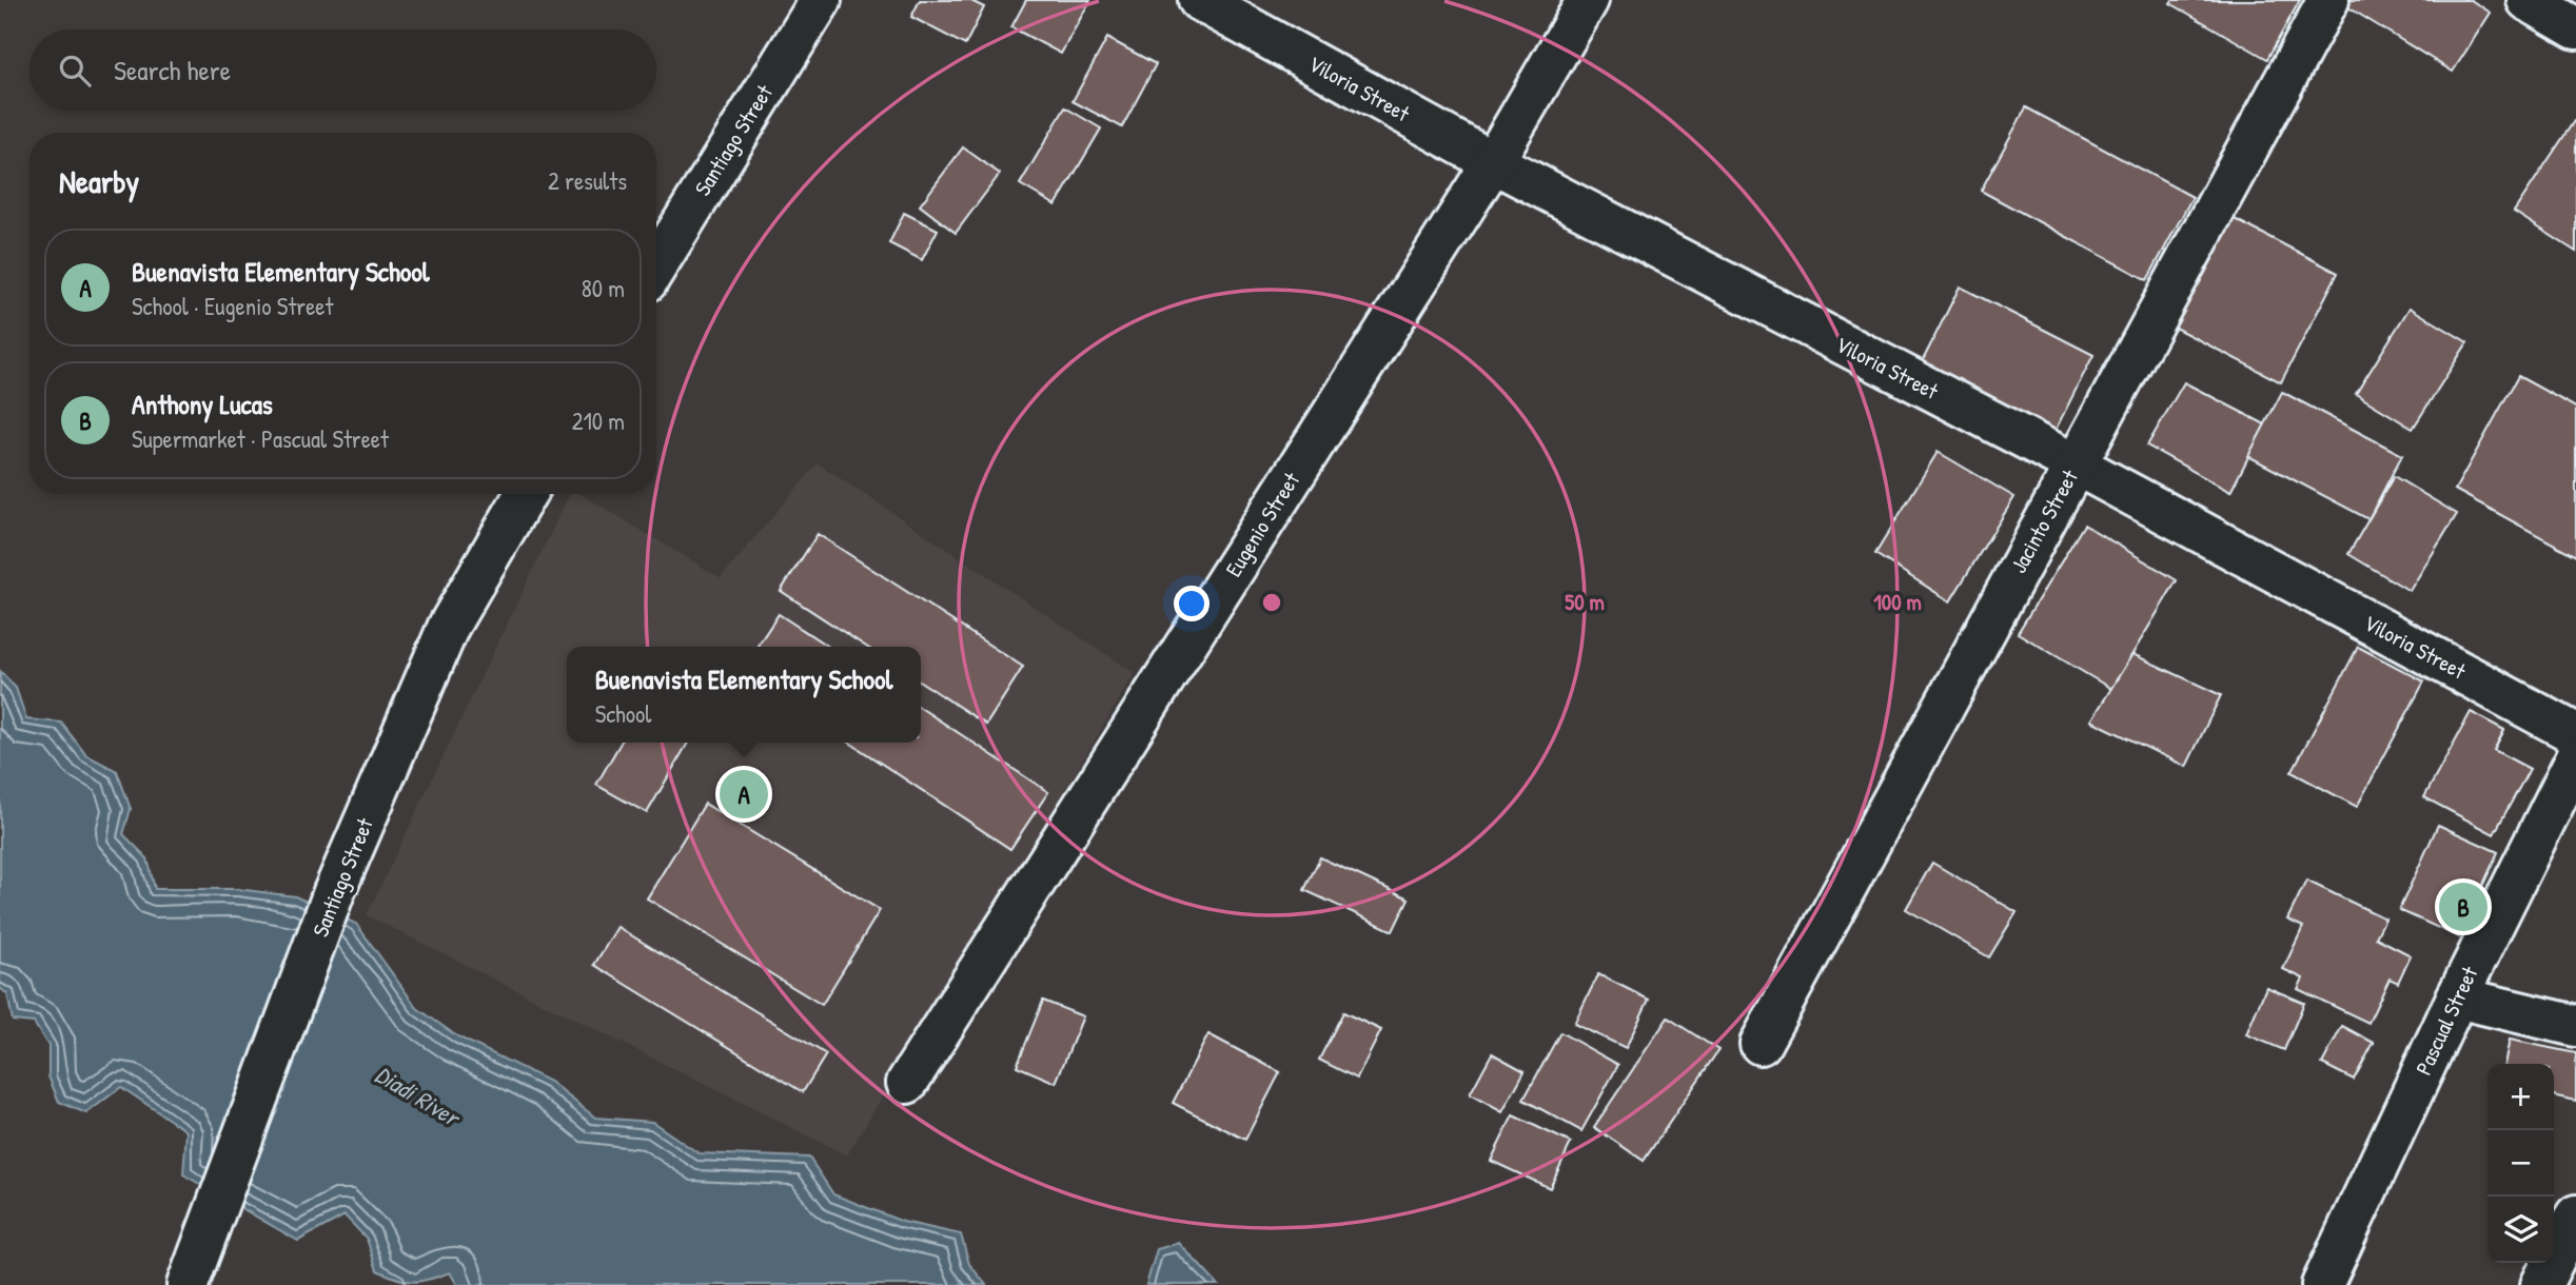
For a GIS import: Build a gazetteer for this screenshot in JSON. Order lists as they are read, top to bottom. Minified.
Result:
{"streets":{"street":["Viloria Street","Santiago Street","Jacinto Street","Eugenio Street","Pascual Street"]},"crossings":[["Viloria Street","Jacinto Street"],["Viloria Street","Eugenio Street"]],"water":["Diadi River"],"page":{"search":"Search here","heading":["Nearby","2 results"],"list":[{"mark":"A","name":"Buenavista Elementary School","note":"School · Eugenio Street","value":"80 m"},{"mark":"B","name":"Anthony Lucas","note":"Supermarket · Pascual Street","value":"210 m"}],"popup":["Buenavista Elementary School","School"],"pins":["A","B"],"map_buttons":["+","−"]},"rings":["50 m","100 m"]}
